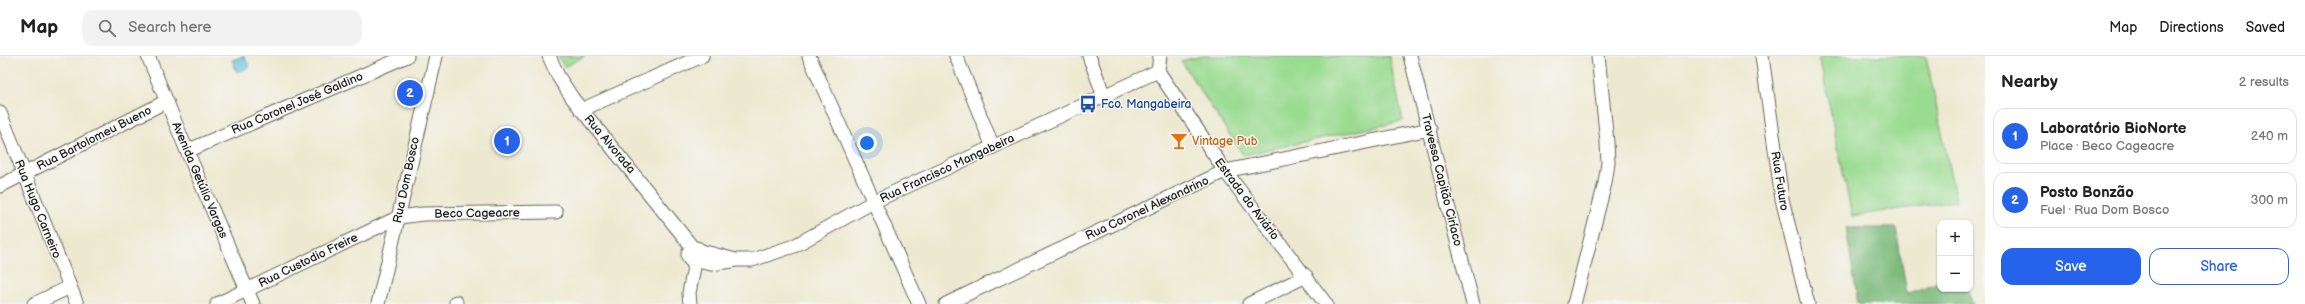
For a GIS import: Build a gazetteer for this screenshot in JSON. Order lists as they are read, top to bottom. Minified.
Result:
{"streets":{"street":["Rua Coronel José Galdino","Rua Bartolomeu Bueno","Rua Alvorada","Rua Francisco Mangabeira","Avenida Getúlio Vargas","Rua Dom Bosco","Travessa Capitão Ciríaco","Rua Futuro","Estrada do Aviário","Rua Coronel Alexandrino","Rua Hugo Carneiro","Beco Cageacre","Rua Custodio Freire"]},"crossings":[["Rua Coronel José Galdino","Avenida Getúlio Vargas"],["Rua Bartolomeu Bueno","Avenida Getúlio Vargas"],["Rua Bartolomeu Bueno","Rua Hugo Carneiro"],["Rua Alvorada","Rua Francisco Mangabeira"],["Rua Francisco Mangabeira","Estrada do Aviário"],["Avenida Getúlio Vargas","Rua Custodio Freire"],["Rua Dom Bosco","Beco Cageacre"],["Rua Dom Bosco","Rua Custodio Freire"],["Travessa Capitão Ciríaco","Rua Coronel Alexandrino"],["Estrada do Aviário","Rua Coronel Alexandrino"],["Beco Cageacre","Rua Custodio Freire"]],"places":{"bus stop":["Fco. Mangabeira"],"bar":["Vintage Pub"]},"page":{"header":"Map","search":"Search here","nav":["Map","Directions","Saved"],"heading":["Nearby","2 results"],"pins":["2","1"],"list":[{"mark":"1","name":"Laboratório BioNorte","note":"Place · Beco Cageacre","value":"240 m"},{"mark":"2","name":"Posto Bonzão","note":"Fuel · Rua Dom Bosco","value":"300 m"}],"map_buttons":["+","−"],"buttons":["Save","Share"]}}
